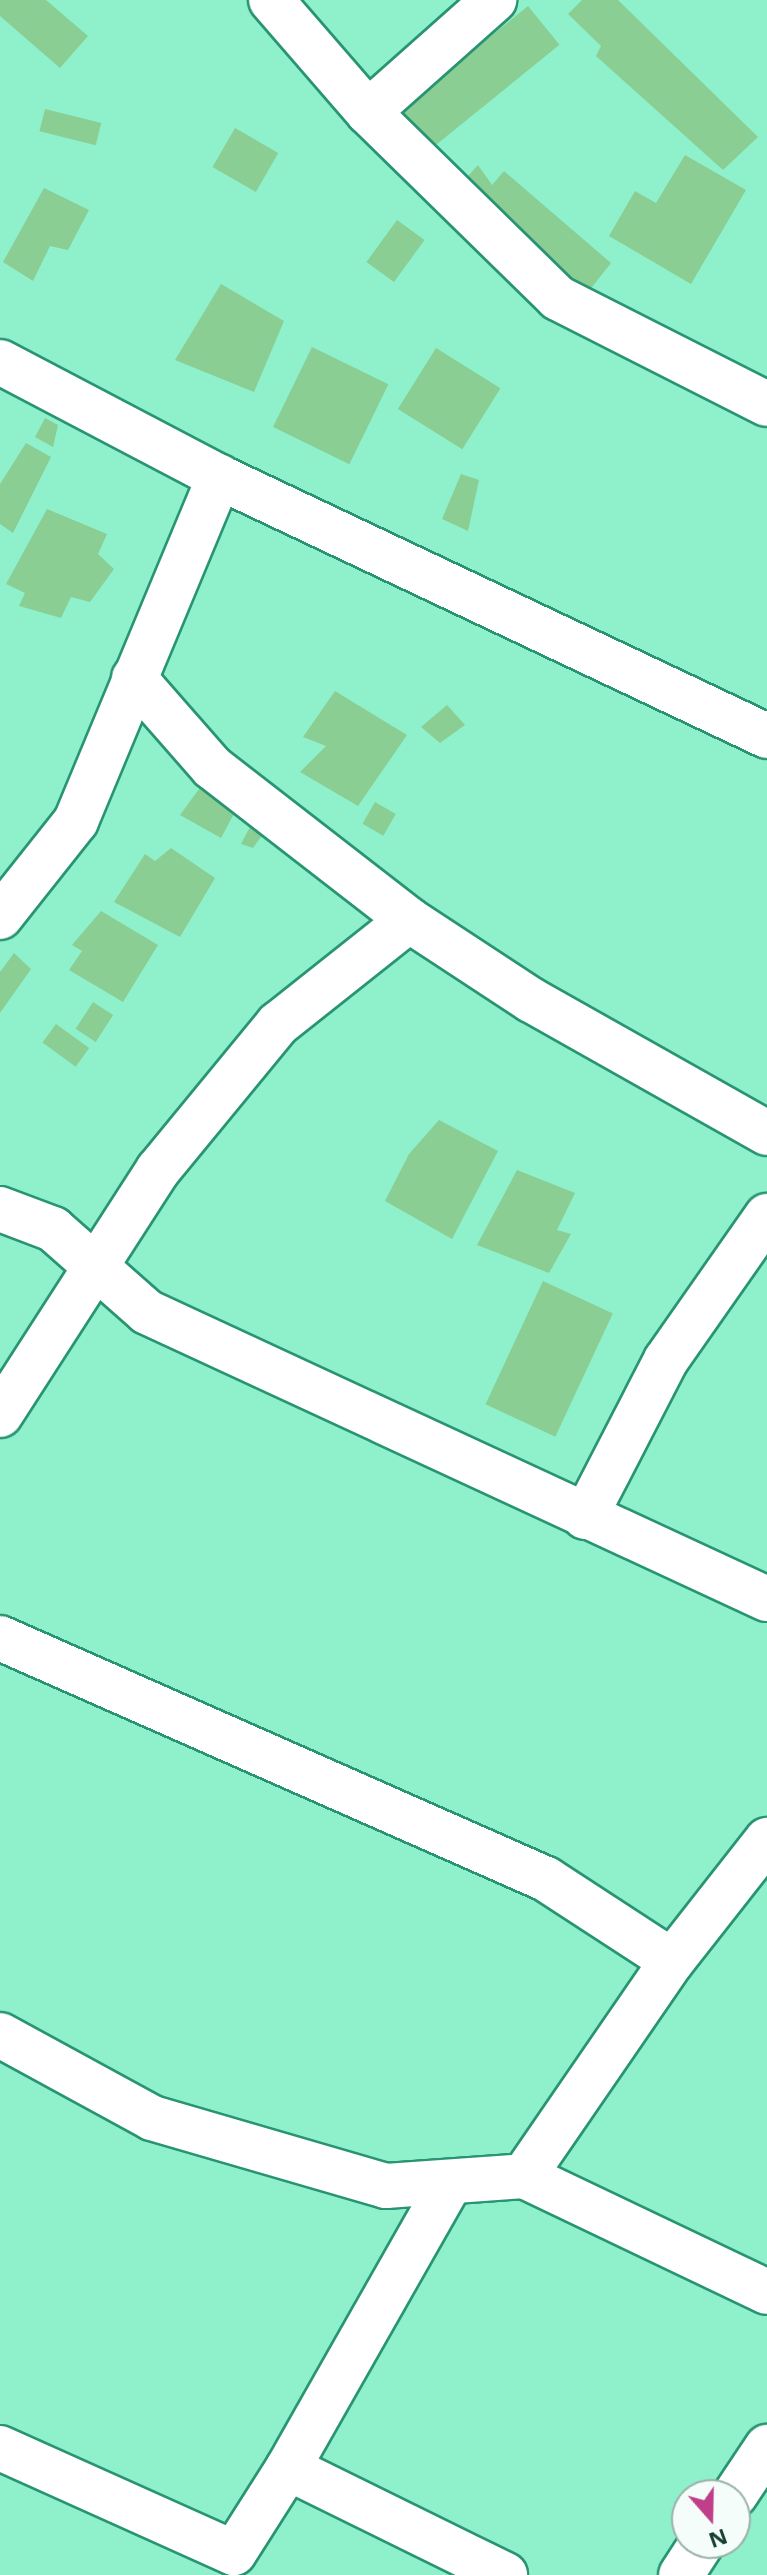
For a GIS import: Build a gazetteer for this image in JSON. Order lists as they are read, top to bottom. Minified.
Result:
{"north":"bottom"}
